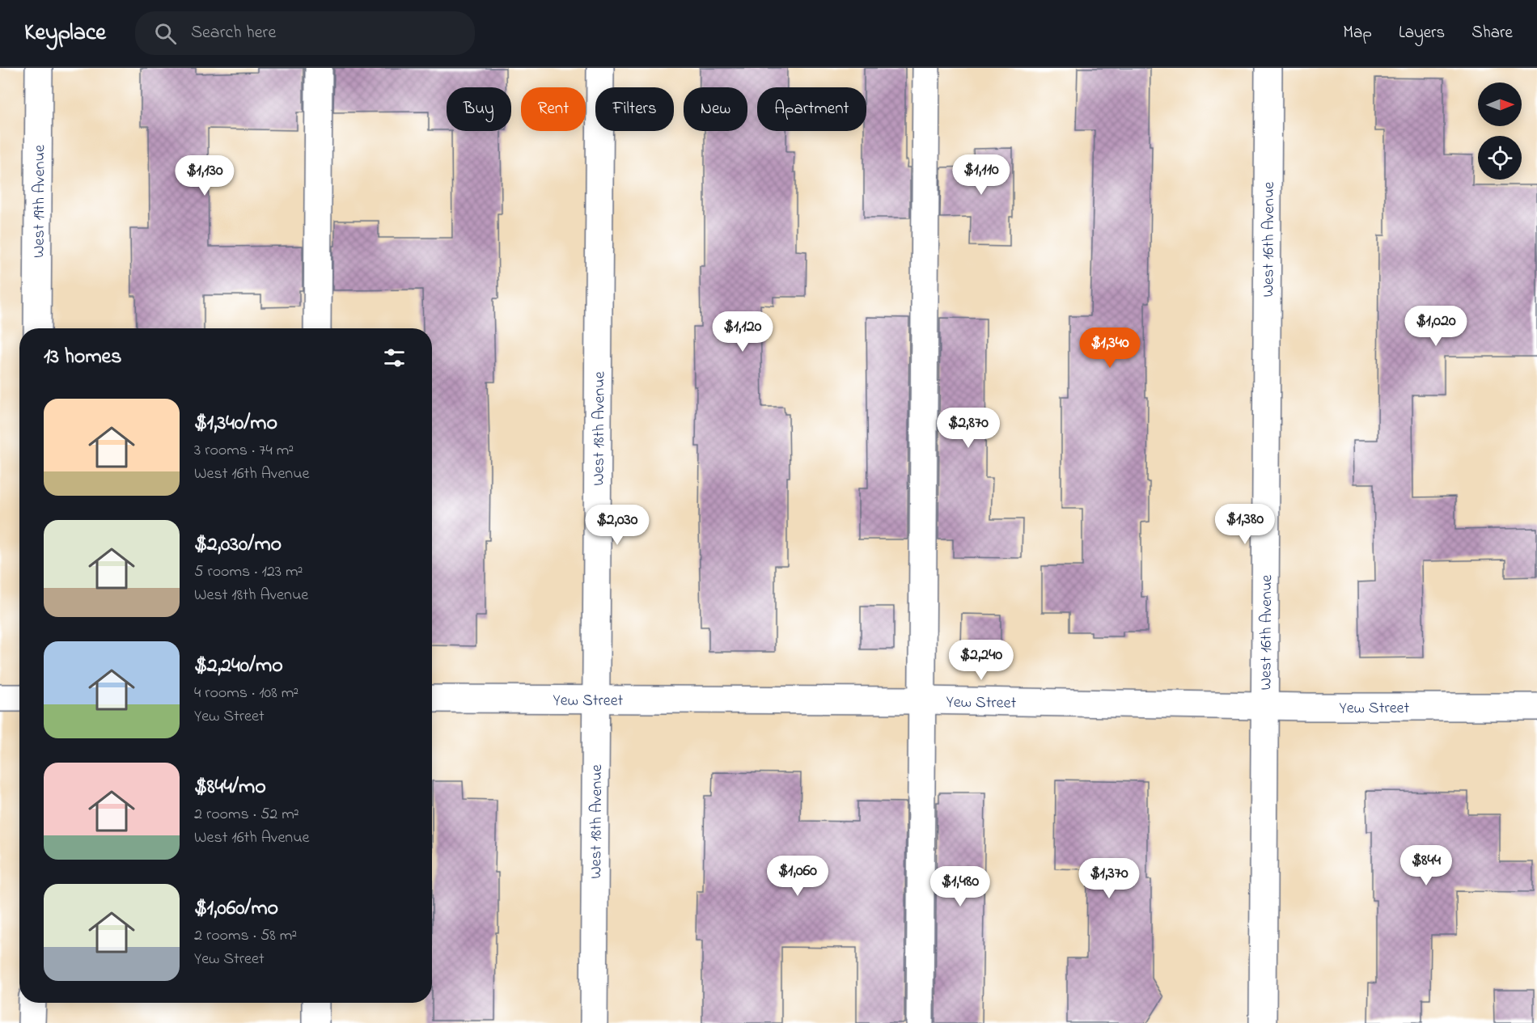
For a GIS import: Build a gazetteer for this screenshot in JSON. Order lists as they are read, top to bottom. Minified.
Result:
{"streets":{"street":["West 19th Avenue","West 16th Avenue","West 18th Avenue","Yew Street"]},"crossings":[["West 16th Avenue","Yew Street"],["West 18th Avenue","Yew Street"]],"north":"right","page":{"header":"Keyplace","search":"Search here","nav":["Map","Layers","Share"],"chip":["Buy","Rent","Filters","New","Apartment"],"price":["$1,110","$1,130","$1,020","$1,120","$1,340","$2,870","$1,380","$2,030","$2,240","$844","$1,060","$1,370","$1,480"],"heading":"13 homes","list":[{"name":"$1,340/mo","note":"3 rooms · 74 m² · West 16th Avenue"},{"name":"$2,030/mo","note":"5 rooms · 123 m² · West 18th Avenue"},{"name":"$2,240/mo","note":"4 rooms · 108 m² · Yew Street"},{"name":"$844/mo","note":"2 rooms · 52 m² · West 16th Avenue"},{"name":"$1,060/mo","note":"2 rooms · 58 m² · Yew Street"}]}}
